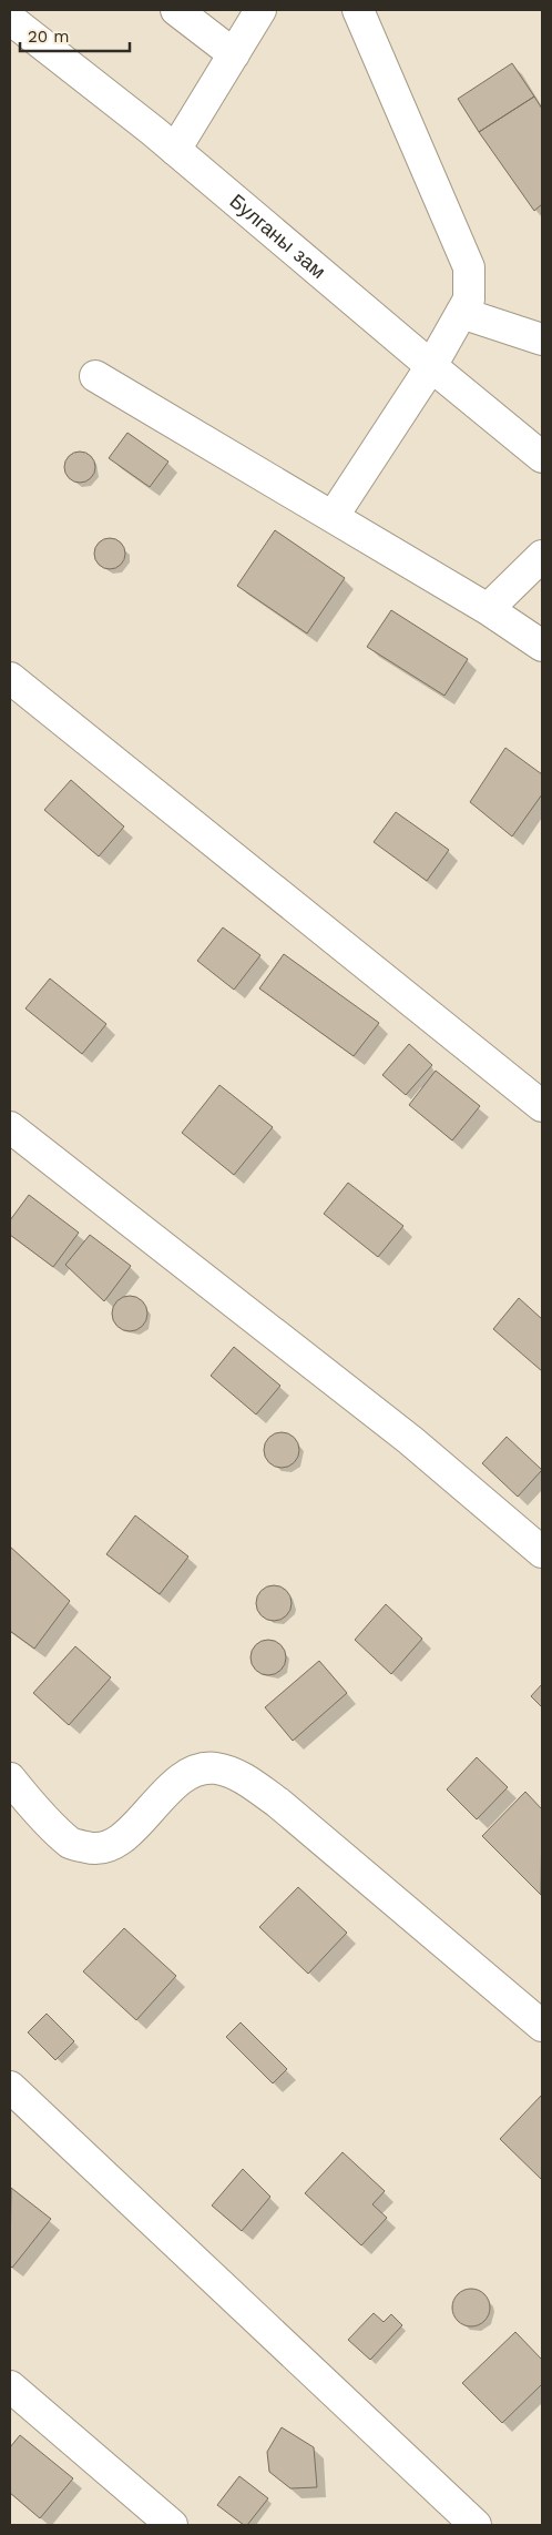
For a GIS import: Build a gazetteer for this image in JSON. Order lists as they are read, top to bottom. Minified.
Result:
{"streets":{"main road":["Булганы зам"]},"scale_bar":"20 m"}
